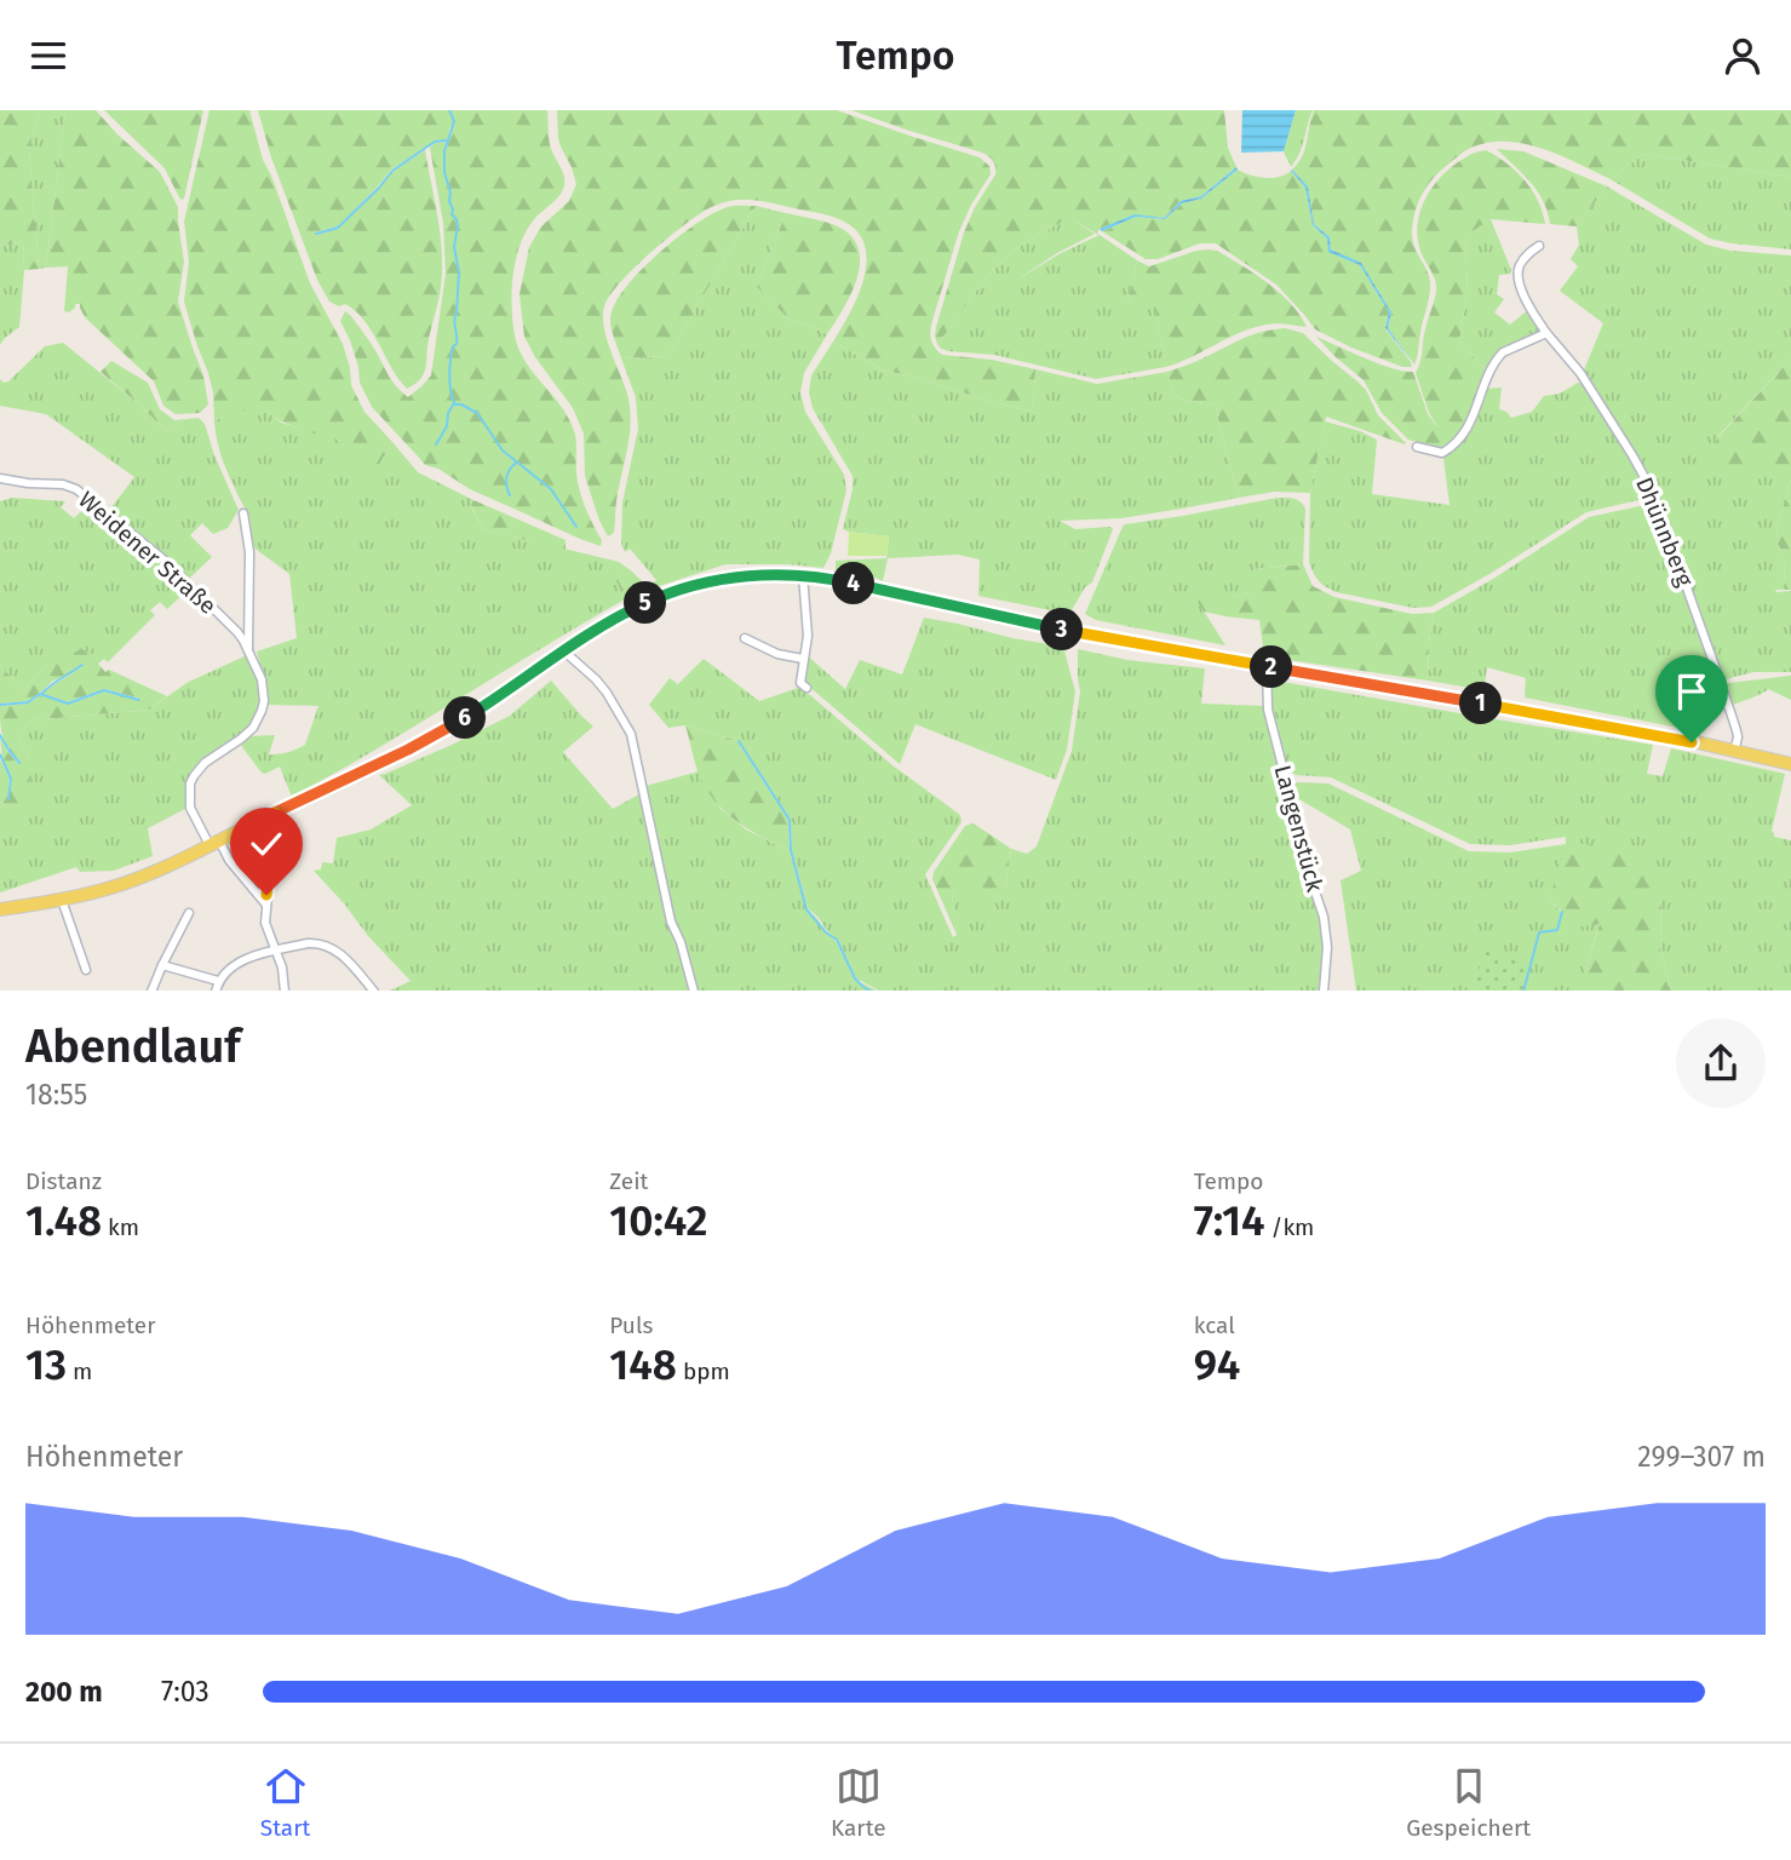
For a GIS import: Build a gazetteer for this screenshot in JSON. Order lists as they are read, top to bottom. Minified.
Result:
{"streets":{"street":["Dhünnberg","Weidener Straße","Langenstück"]},"page":{"header":"Tempo","pins":["4","5","3","2","1","6"],"heading":["Abendlauf","18:55"],"stats":[["Distanz","1.48 km"],["Zeit","10:42"],["Tempo","7:14 /km"],["Höhenmeter","13 m"],["Puls","148 bpm"],["kcal","94"]],"chart":["Höhenmeter","299–307 m"],"list":[{"name":"200 m","note":"7:03"}],"tabs":["Start","Karte","Gespeichert"]}}
